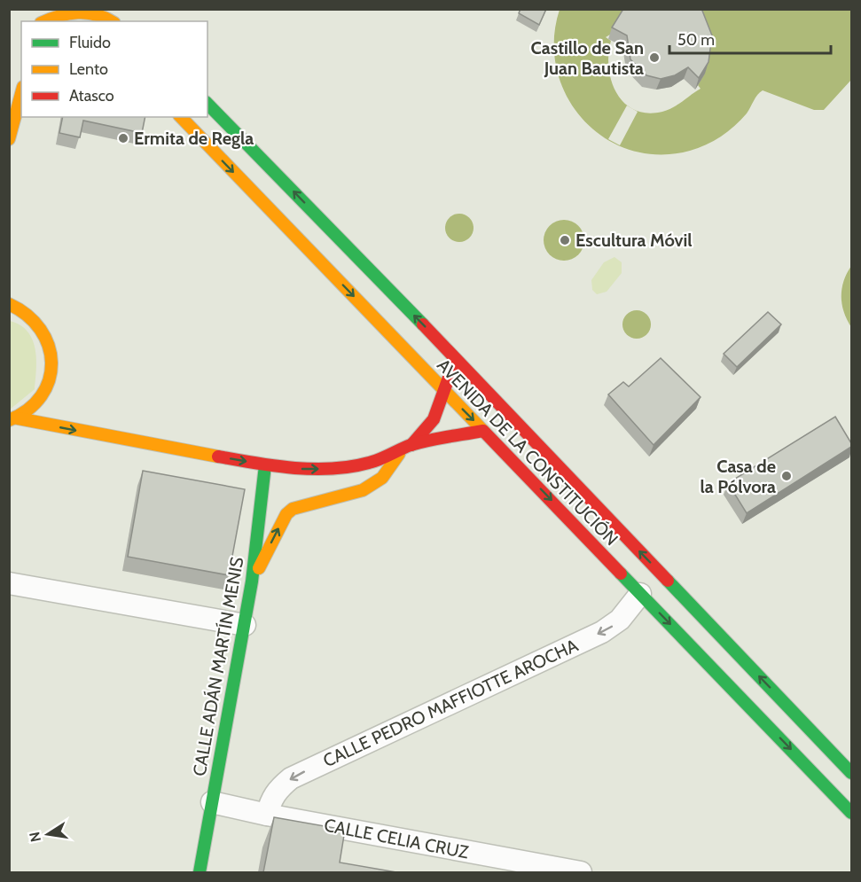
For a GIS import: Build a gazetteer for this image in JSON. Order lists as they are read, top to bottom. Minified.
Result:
{"streets":{"main road":["AVENIDA DE LA CONSTITUCIÓN","CALLE ADÁN MARTÍN MENIS"],"street":["CALLE PEDRO MAFFIOTTE AROCHA","CALLE CELIA CRUZ"]},"crossings":[["AVENIDA DE LA CONSTITUCIÓN","CALLE PEDRO MAFFIOTTE AROCHA"],["CALLE ADÁN MARTÍN MENIS","CALLE CELIA CRUZ"],["CALLE PEDRO MAFFIOTTE AROCHA","CALLE CELIA CRUZ"]],"one_way":["CALLE PEDRO MAFFIOTTE AROCHA"],"places":["Castillo de San Juan Bautista","Ermita de Regla","Escultura Móvil","Casa de la Pólvora"],"legend":["Fluido","Lento","Atasco"],"scale_bar":"50 m","north":"left"}
